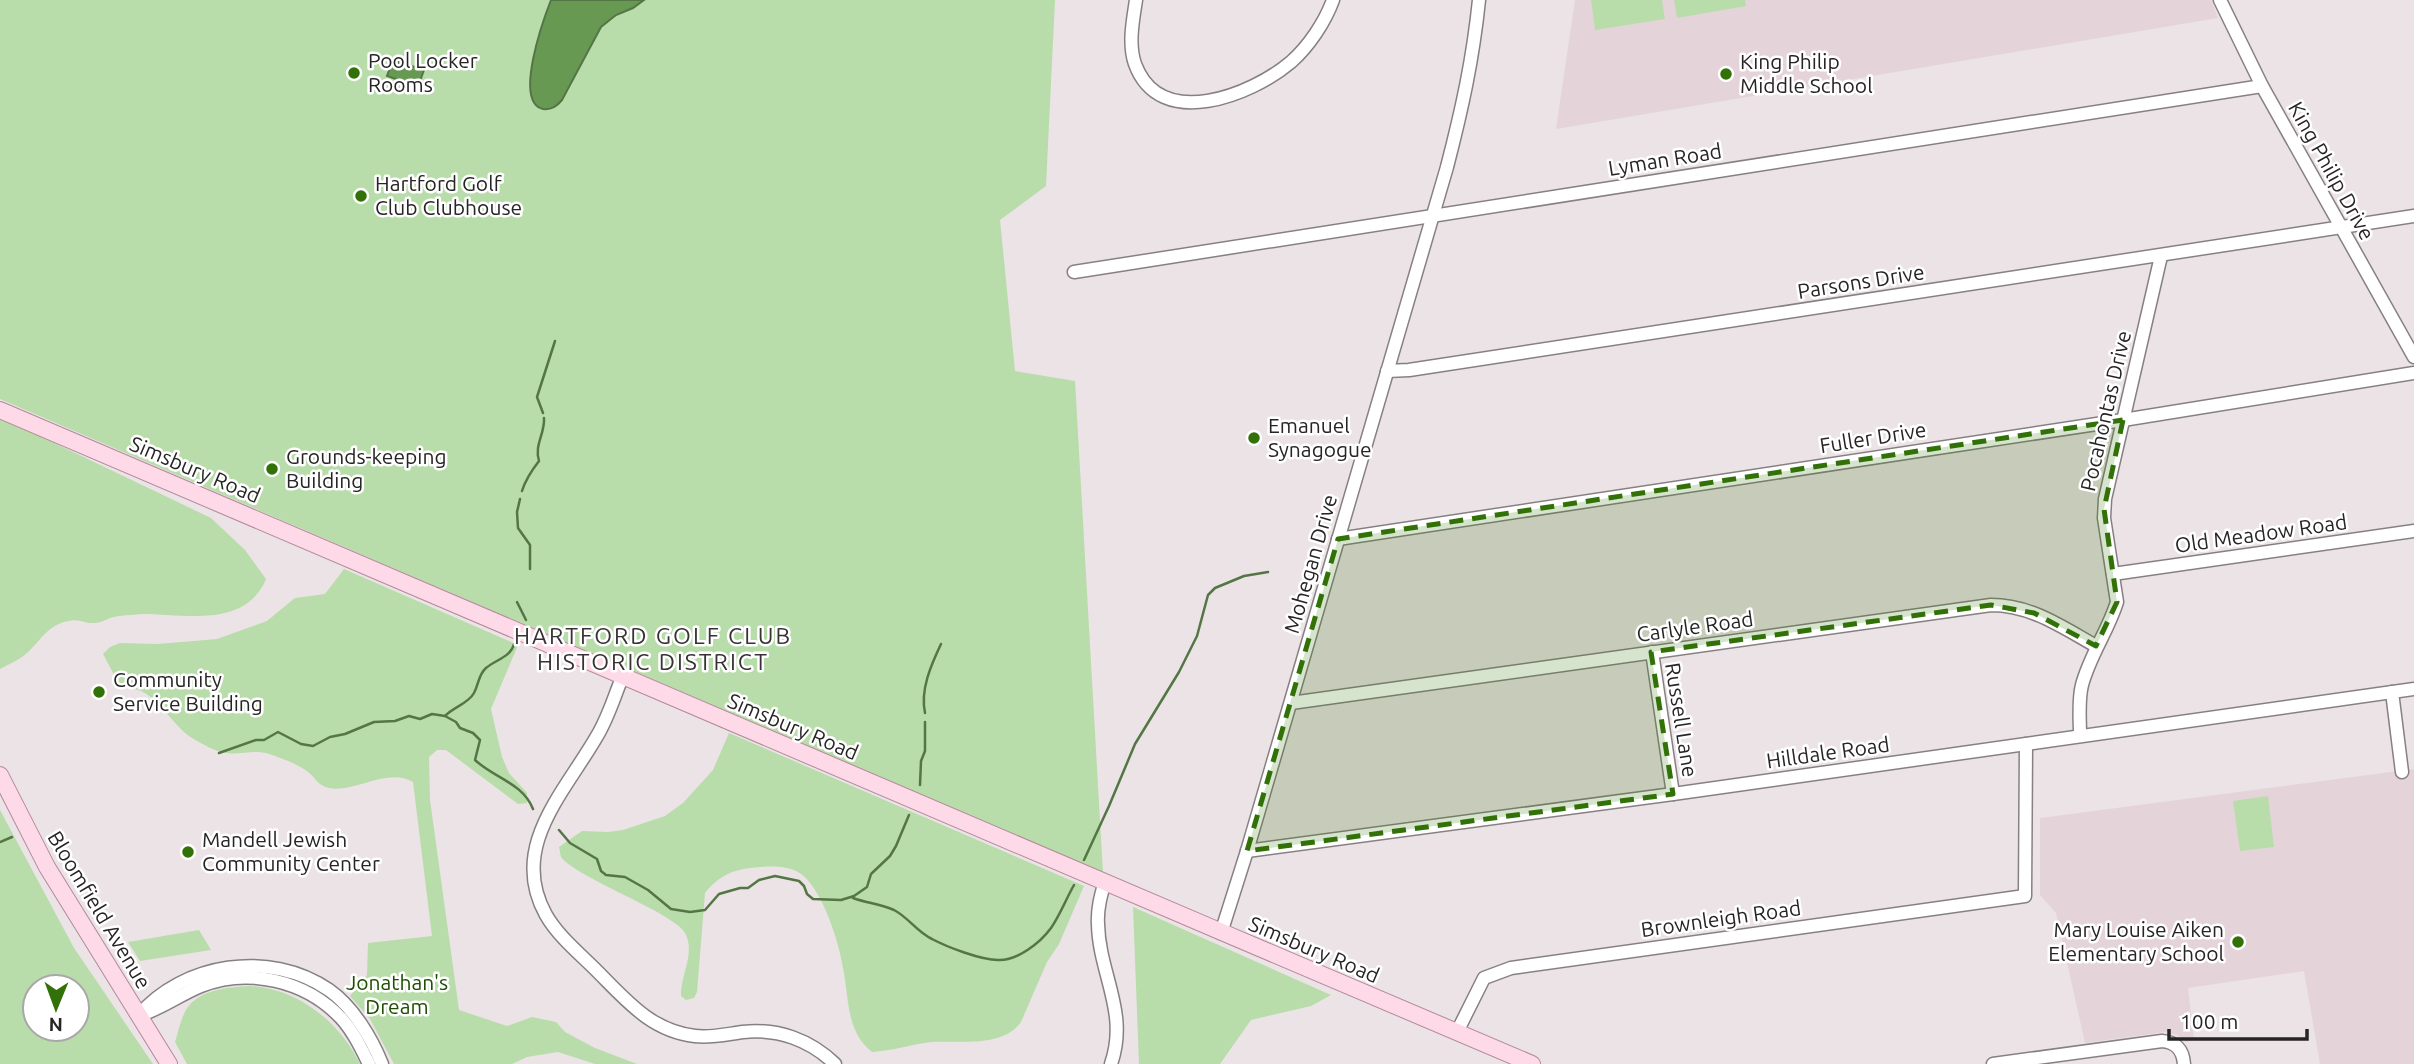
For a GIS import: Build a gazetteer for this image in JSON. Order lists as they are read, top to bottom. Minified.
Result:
{"streets":{"main road":["Simsbury Road","Bloomfield Avenue"],"street":["Lyman Road","King Philip Drive","Parsons Drive","Pocahontas Drive","Fuller Drive","Old Meadow Road","Mohegan Drive","Carlyle Road","Russell Lane","Hilldale Road","Brownleigh Road"]},"crossings":[["Lyman Road","King Philip Drive"],["Lyman Road","Mohegan Drive"],["King Philip Drive","Parsons Drive"],["Parsons Drive","Pocahontas Drive"],["Parsons Drive","Mohegan Drive"],["Pocahontas Drive","Fuller Drive"],["Pocahontas Drive","Old Meadow Road"],["Pocahontas Drive","Carlyle Road"],["Pocahontas Drive","Hilldale Road"],["Fuller Drive","Mohegan Drive"],["Simsbury Road","Mohegan Drive"],["Simsbury Road","Brownleigh Road"],["Mohegan Drive","Carlyle Road"],["Mohegan Drive","Hilldale Road"],["Carlyle Road","Russell Lane"],["Russell Lane","Hilldale Road"],["Hilldale Road","Brownleigh Road"]],"districts":["HARTFORD GOLF CLUB HISTORIC DISTRICT"],"parks":["Jonathan's Dream"],"places":["Pool Locker Rooms","King Philip Middle School","Hartford Golf Club Clubhouse","Emanuel Synagogue","Grounds-keeping Building","Community Service Building","Mandell Jewish Community Center","Mary Louise Aiken Elementary School"],"scale_bar":"100 m","north":"bottom"}
